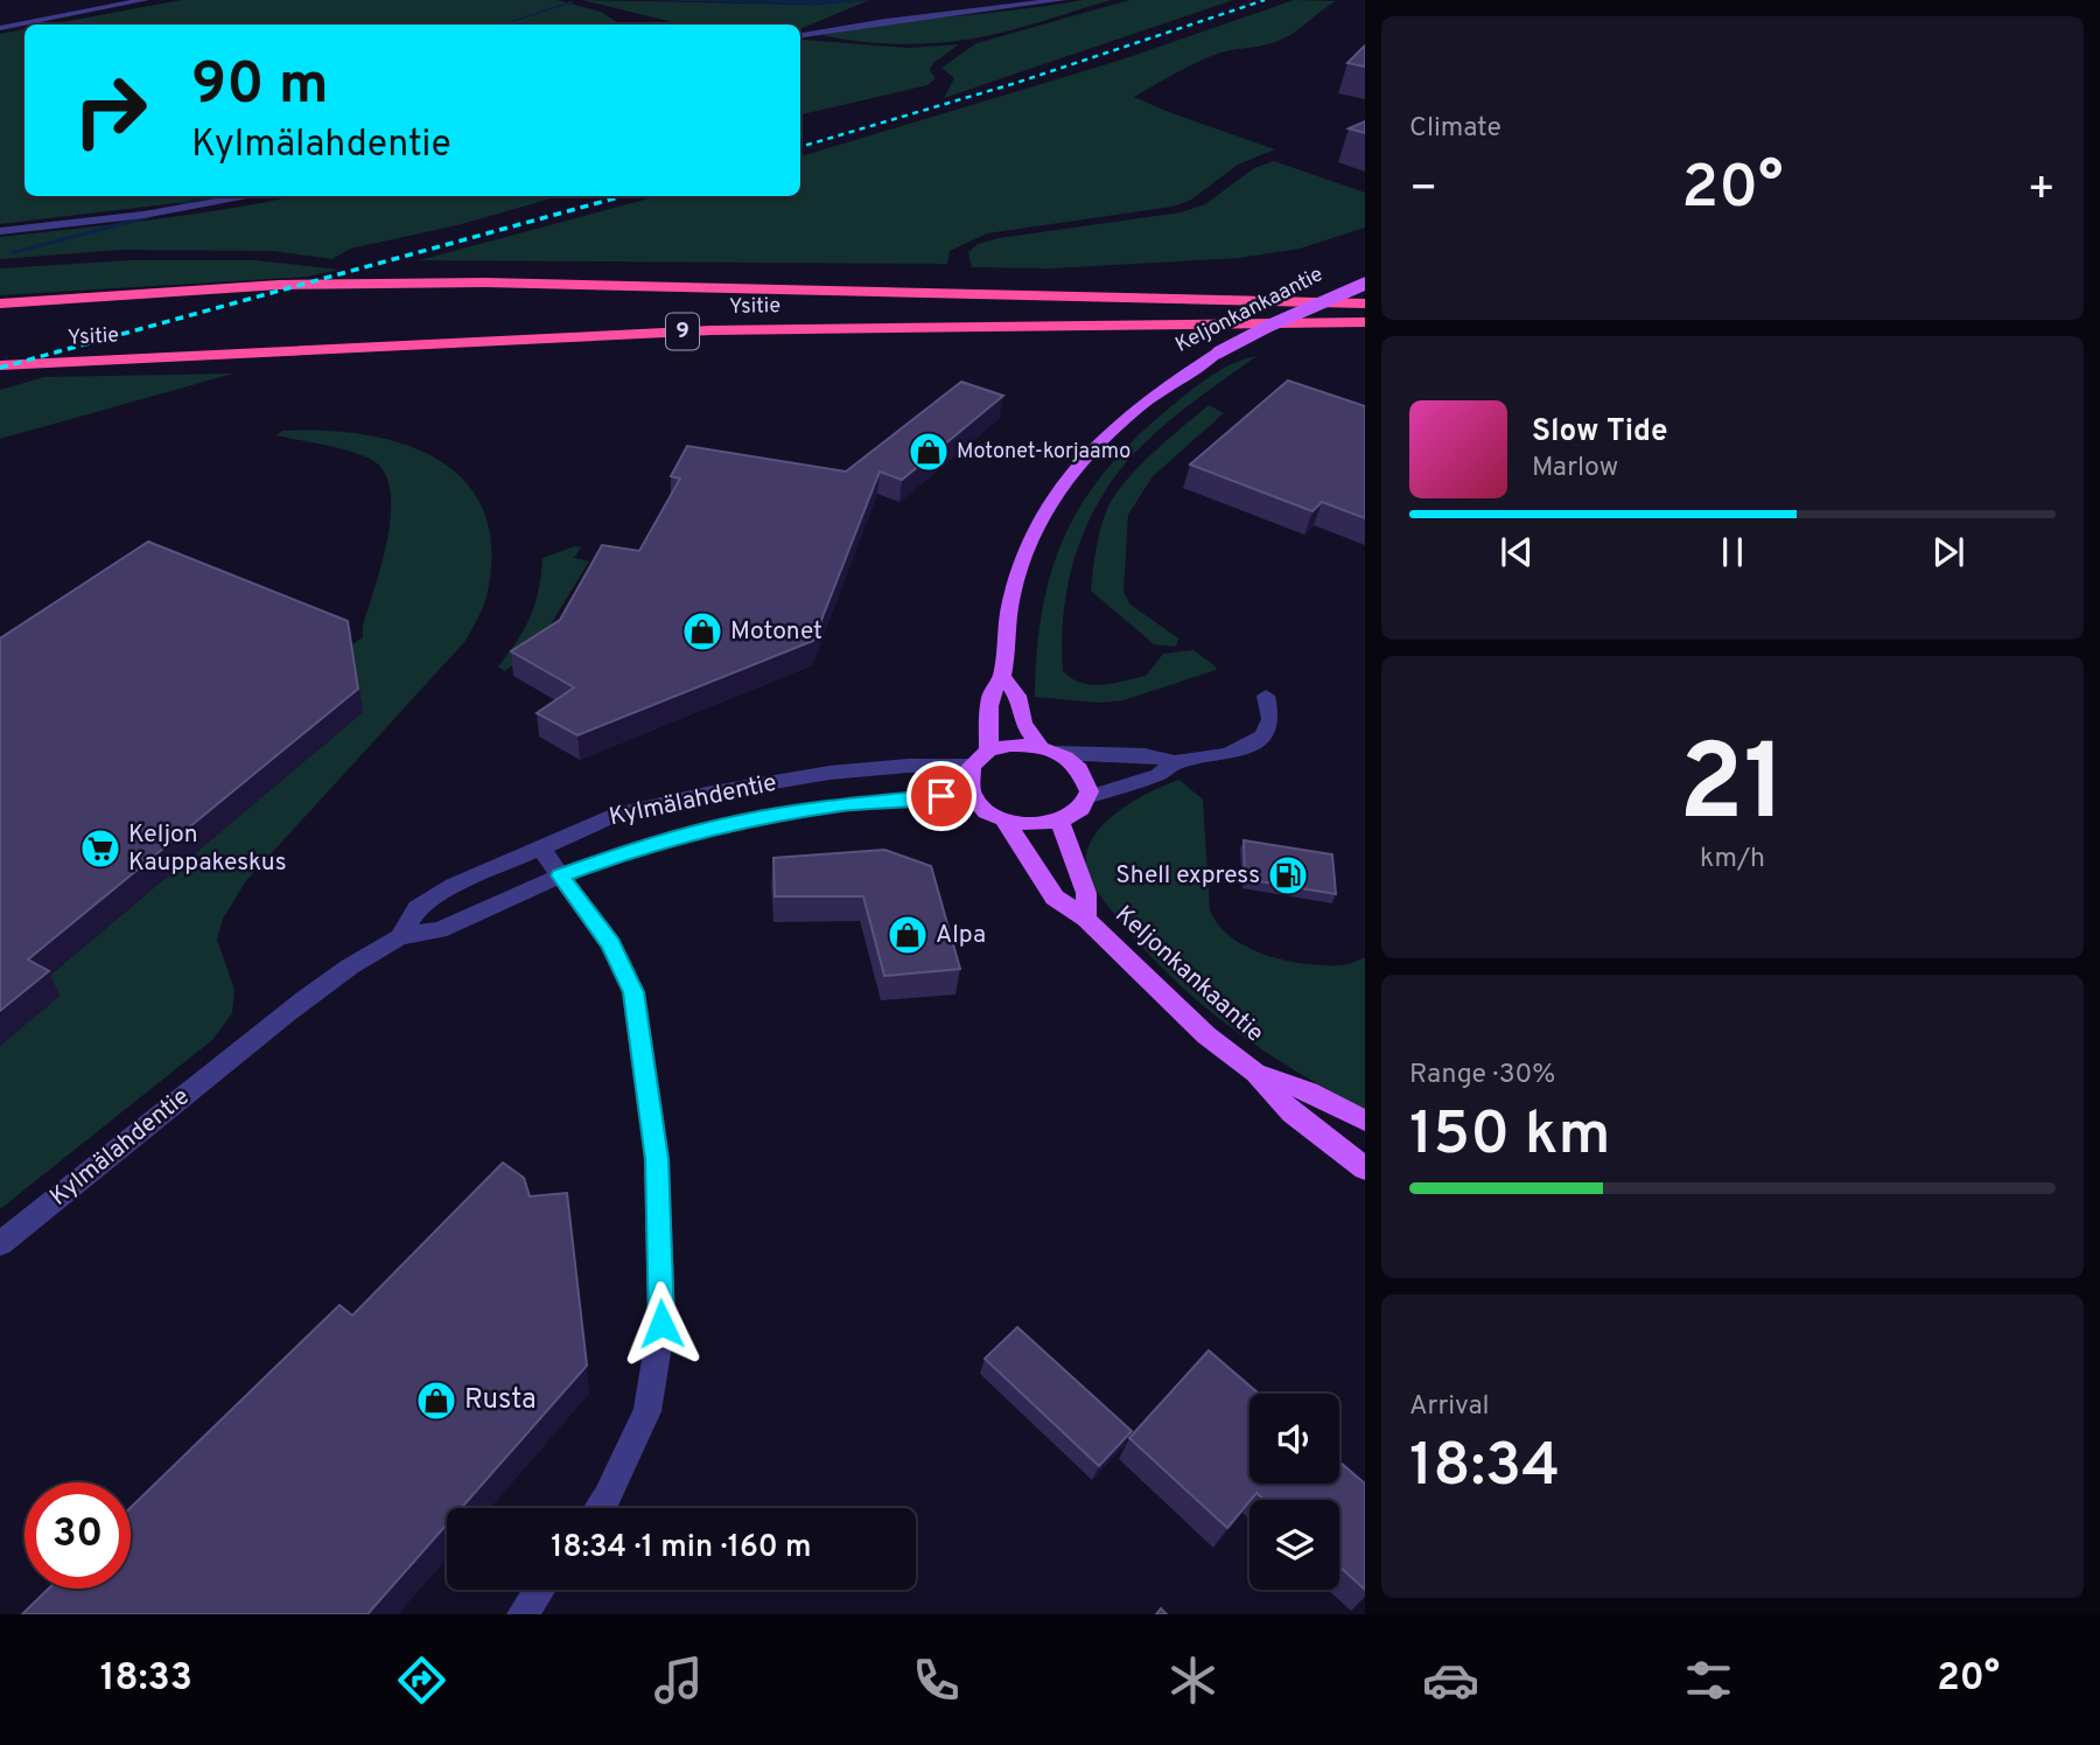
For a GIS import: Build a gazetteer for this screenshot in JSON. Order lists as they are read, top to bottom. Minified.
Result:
{"streets":{"highway":["Ysitie","9"],"main road":["Keljonkankaantie"],"street":["Kylmälahdentie"]},"crossings":[["Keljonkankaantie","Kylmälahdentie"]],"places":{"shop":["Motonet-korjaamo","Motonet","Alpa","Rusta"],"supermarket":["Keljon Kauppakeskus"],"fuel station":["Shell express"]},"page":{"tile":["Climate",["21","km/h"],["Range · 30%","150 km"],["Arrival","18:34"]],"turn":["90 m","Kylmälahdentie"],"heat":["−","20°","+"],"song":["Slow Tide","Marlow"],"limit":"30","trip":"18:34 · 1 min · 160 m","tabs":["18:33","20°"]}}
